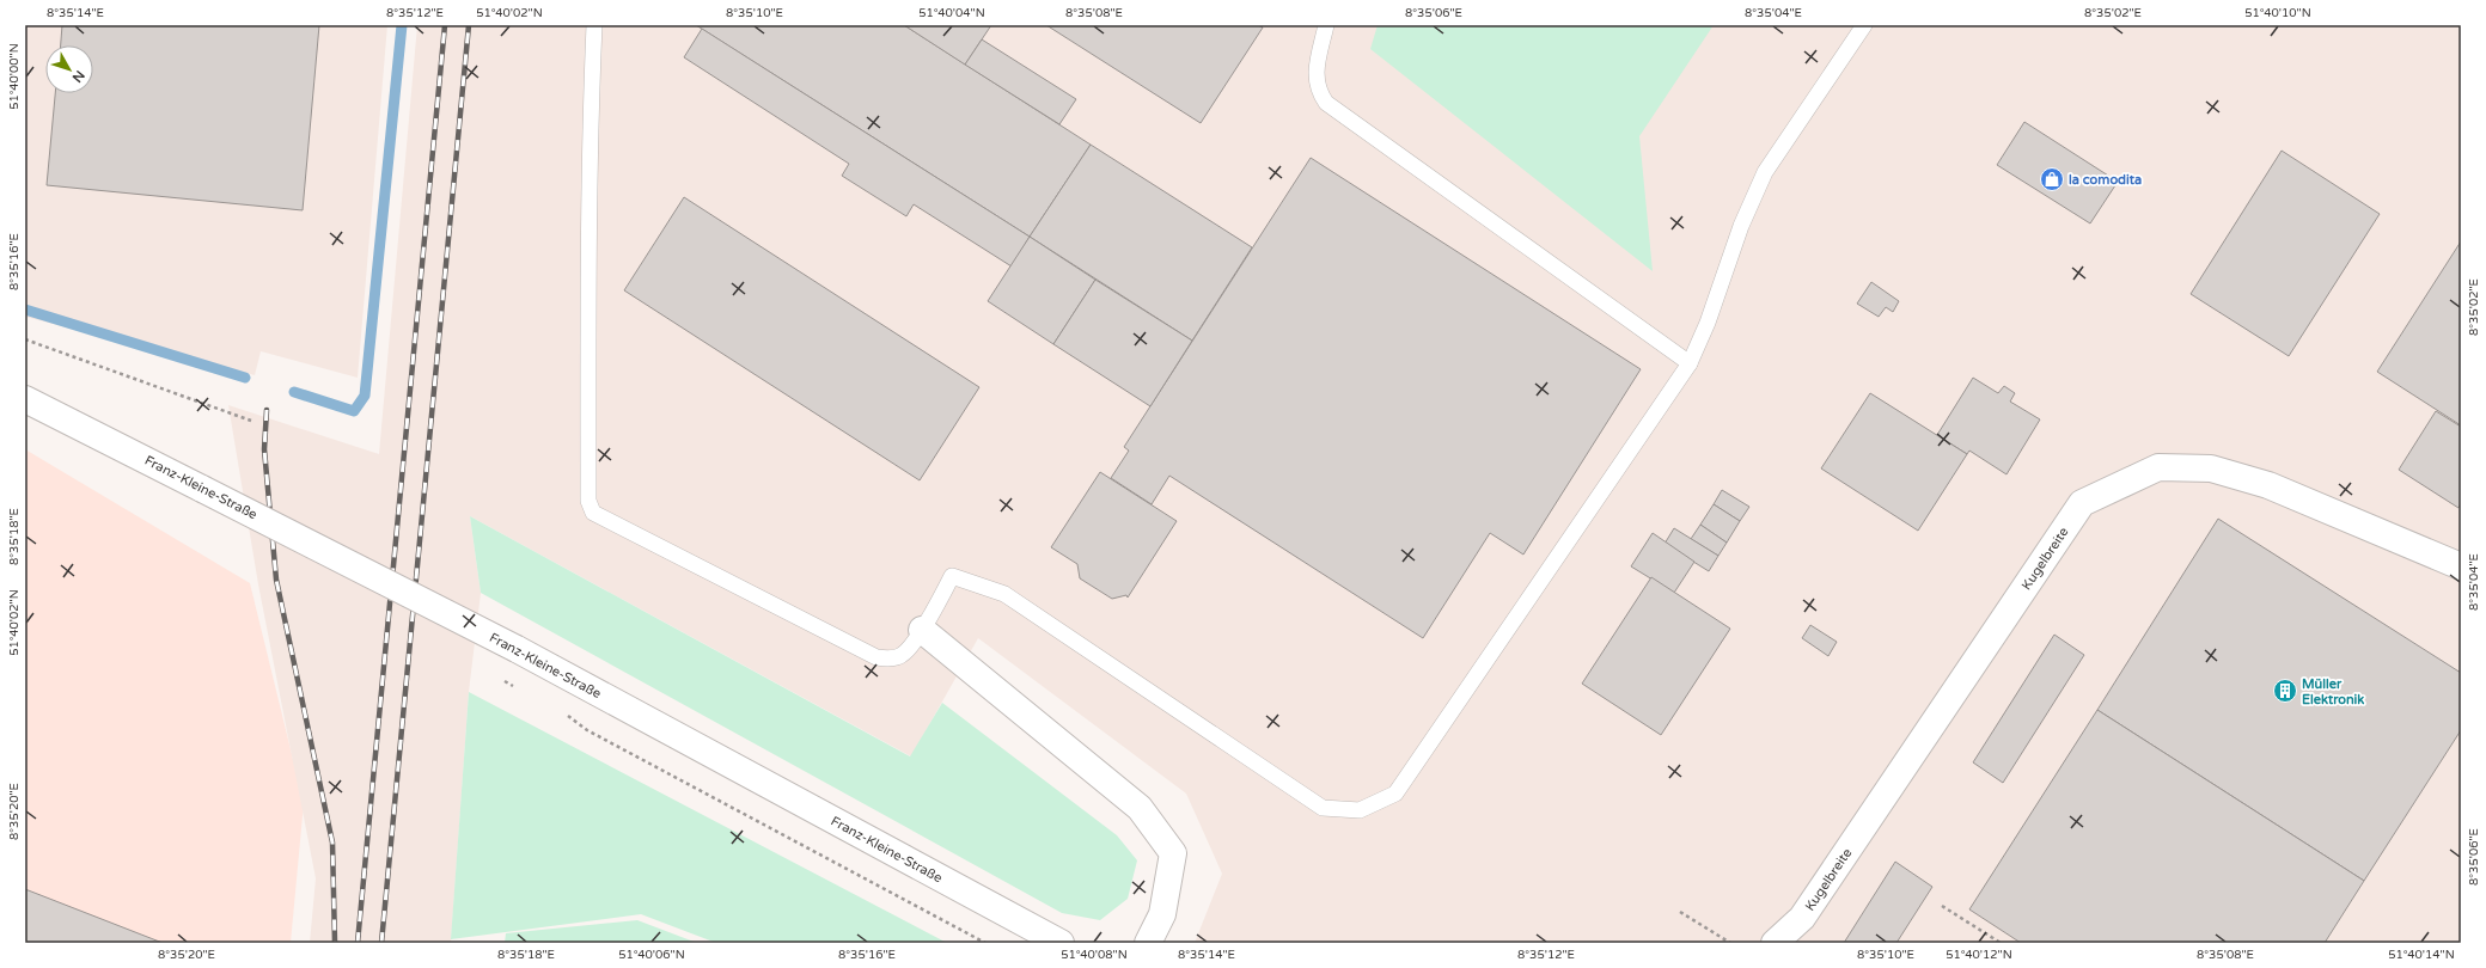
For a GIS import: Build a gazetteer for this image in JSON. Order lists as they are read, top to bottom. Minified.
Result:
{"streets":{"street":["Franz-Kleine-Straße","Kugelbreite"]},"places":{"shop":["la comodita"],"building":["Müller Elektronik"]},"north":"bottom right","coordinates":["8°35'14\"E","8°35'12\"E","51°40'02\"N","8°35'10\"E","51°40'04\"N","8°35'08\"E","8°35'06\"E","8°35'04\"E","8°35'02\"E","51°40'10\"N","51°40'00\"N","8°35'16\"E","8°35'18\"E","8°35'20\"E","51°40'06\"N","51°40'08\"N","51°40'12\"N","51°40'14\"N"]}
